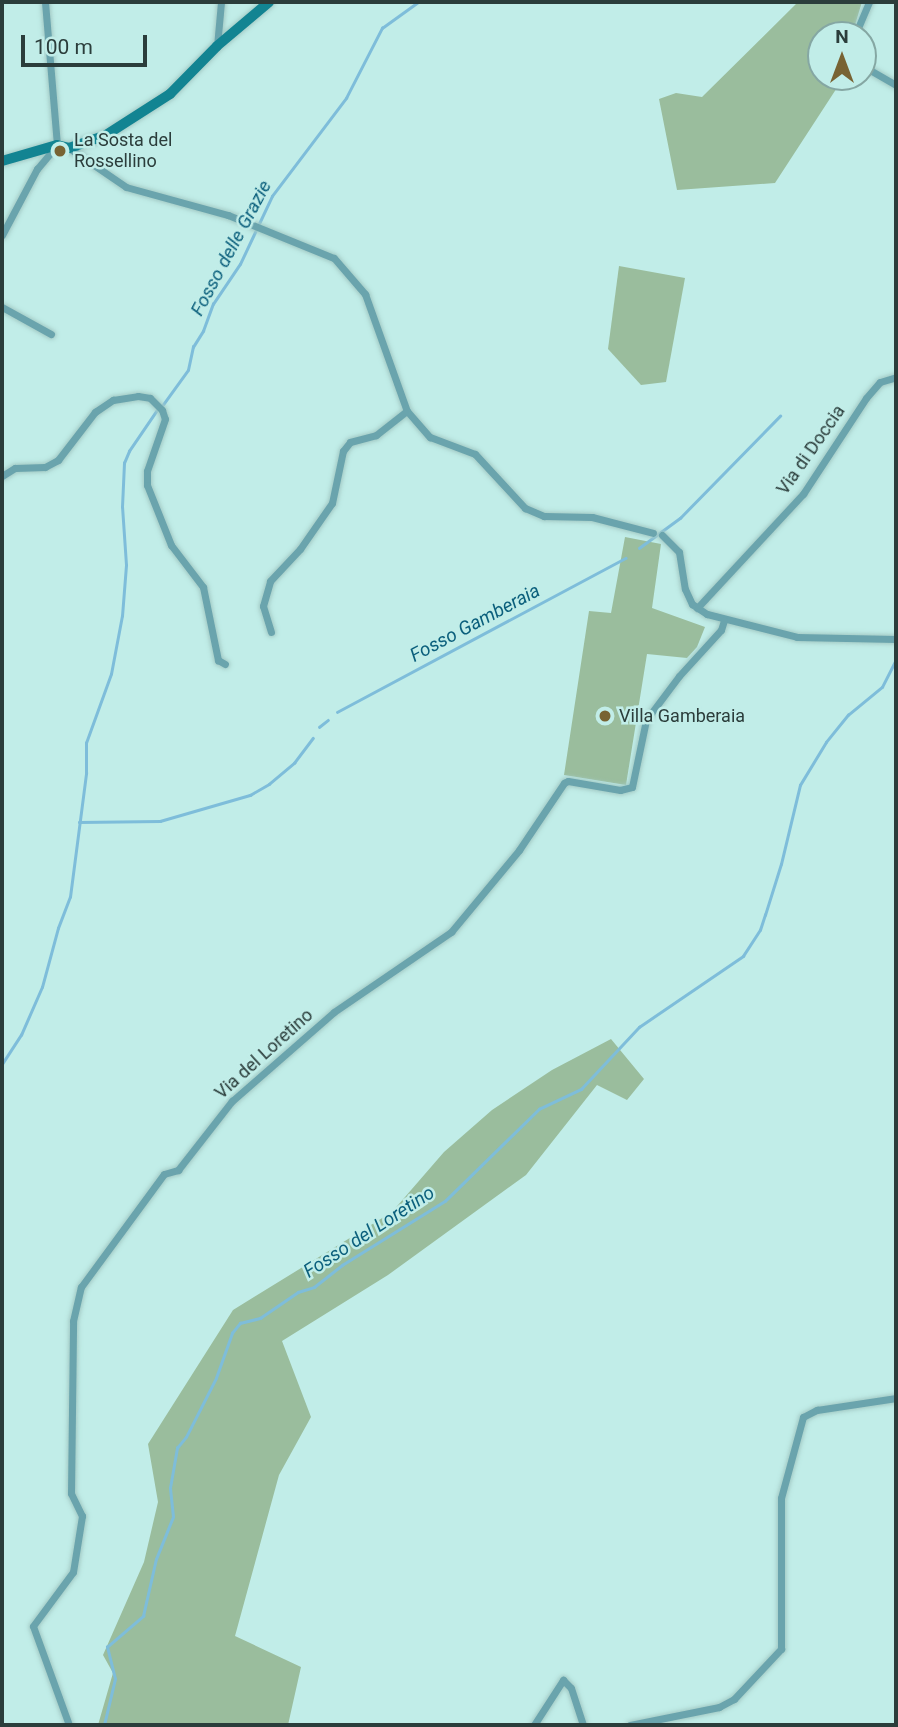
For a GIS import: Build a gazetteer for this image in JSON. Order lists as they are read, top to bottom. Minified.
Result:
{"streets":{"street":["Via di Doccia","Via del Loretino"]},"water":["Fosso delle Grazie","Fosso Gamberaia","Fosso del Loretino"],"places":["La Sosta del Rossellino","Villa Gamberaia"],"scale_bar":"100 m","north":"top"}
